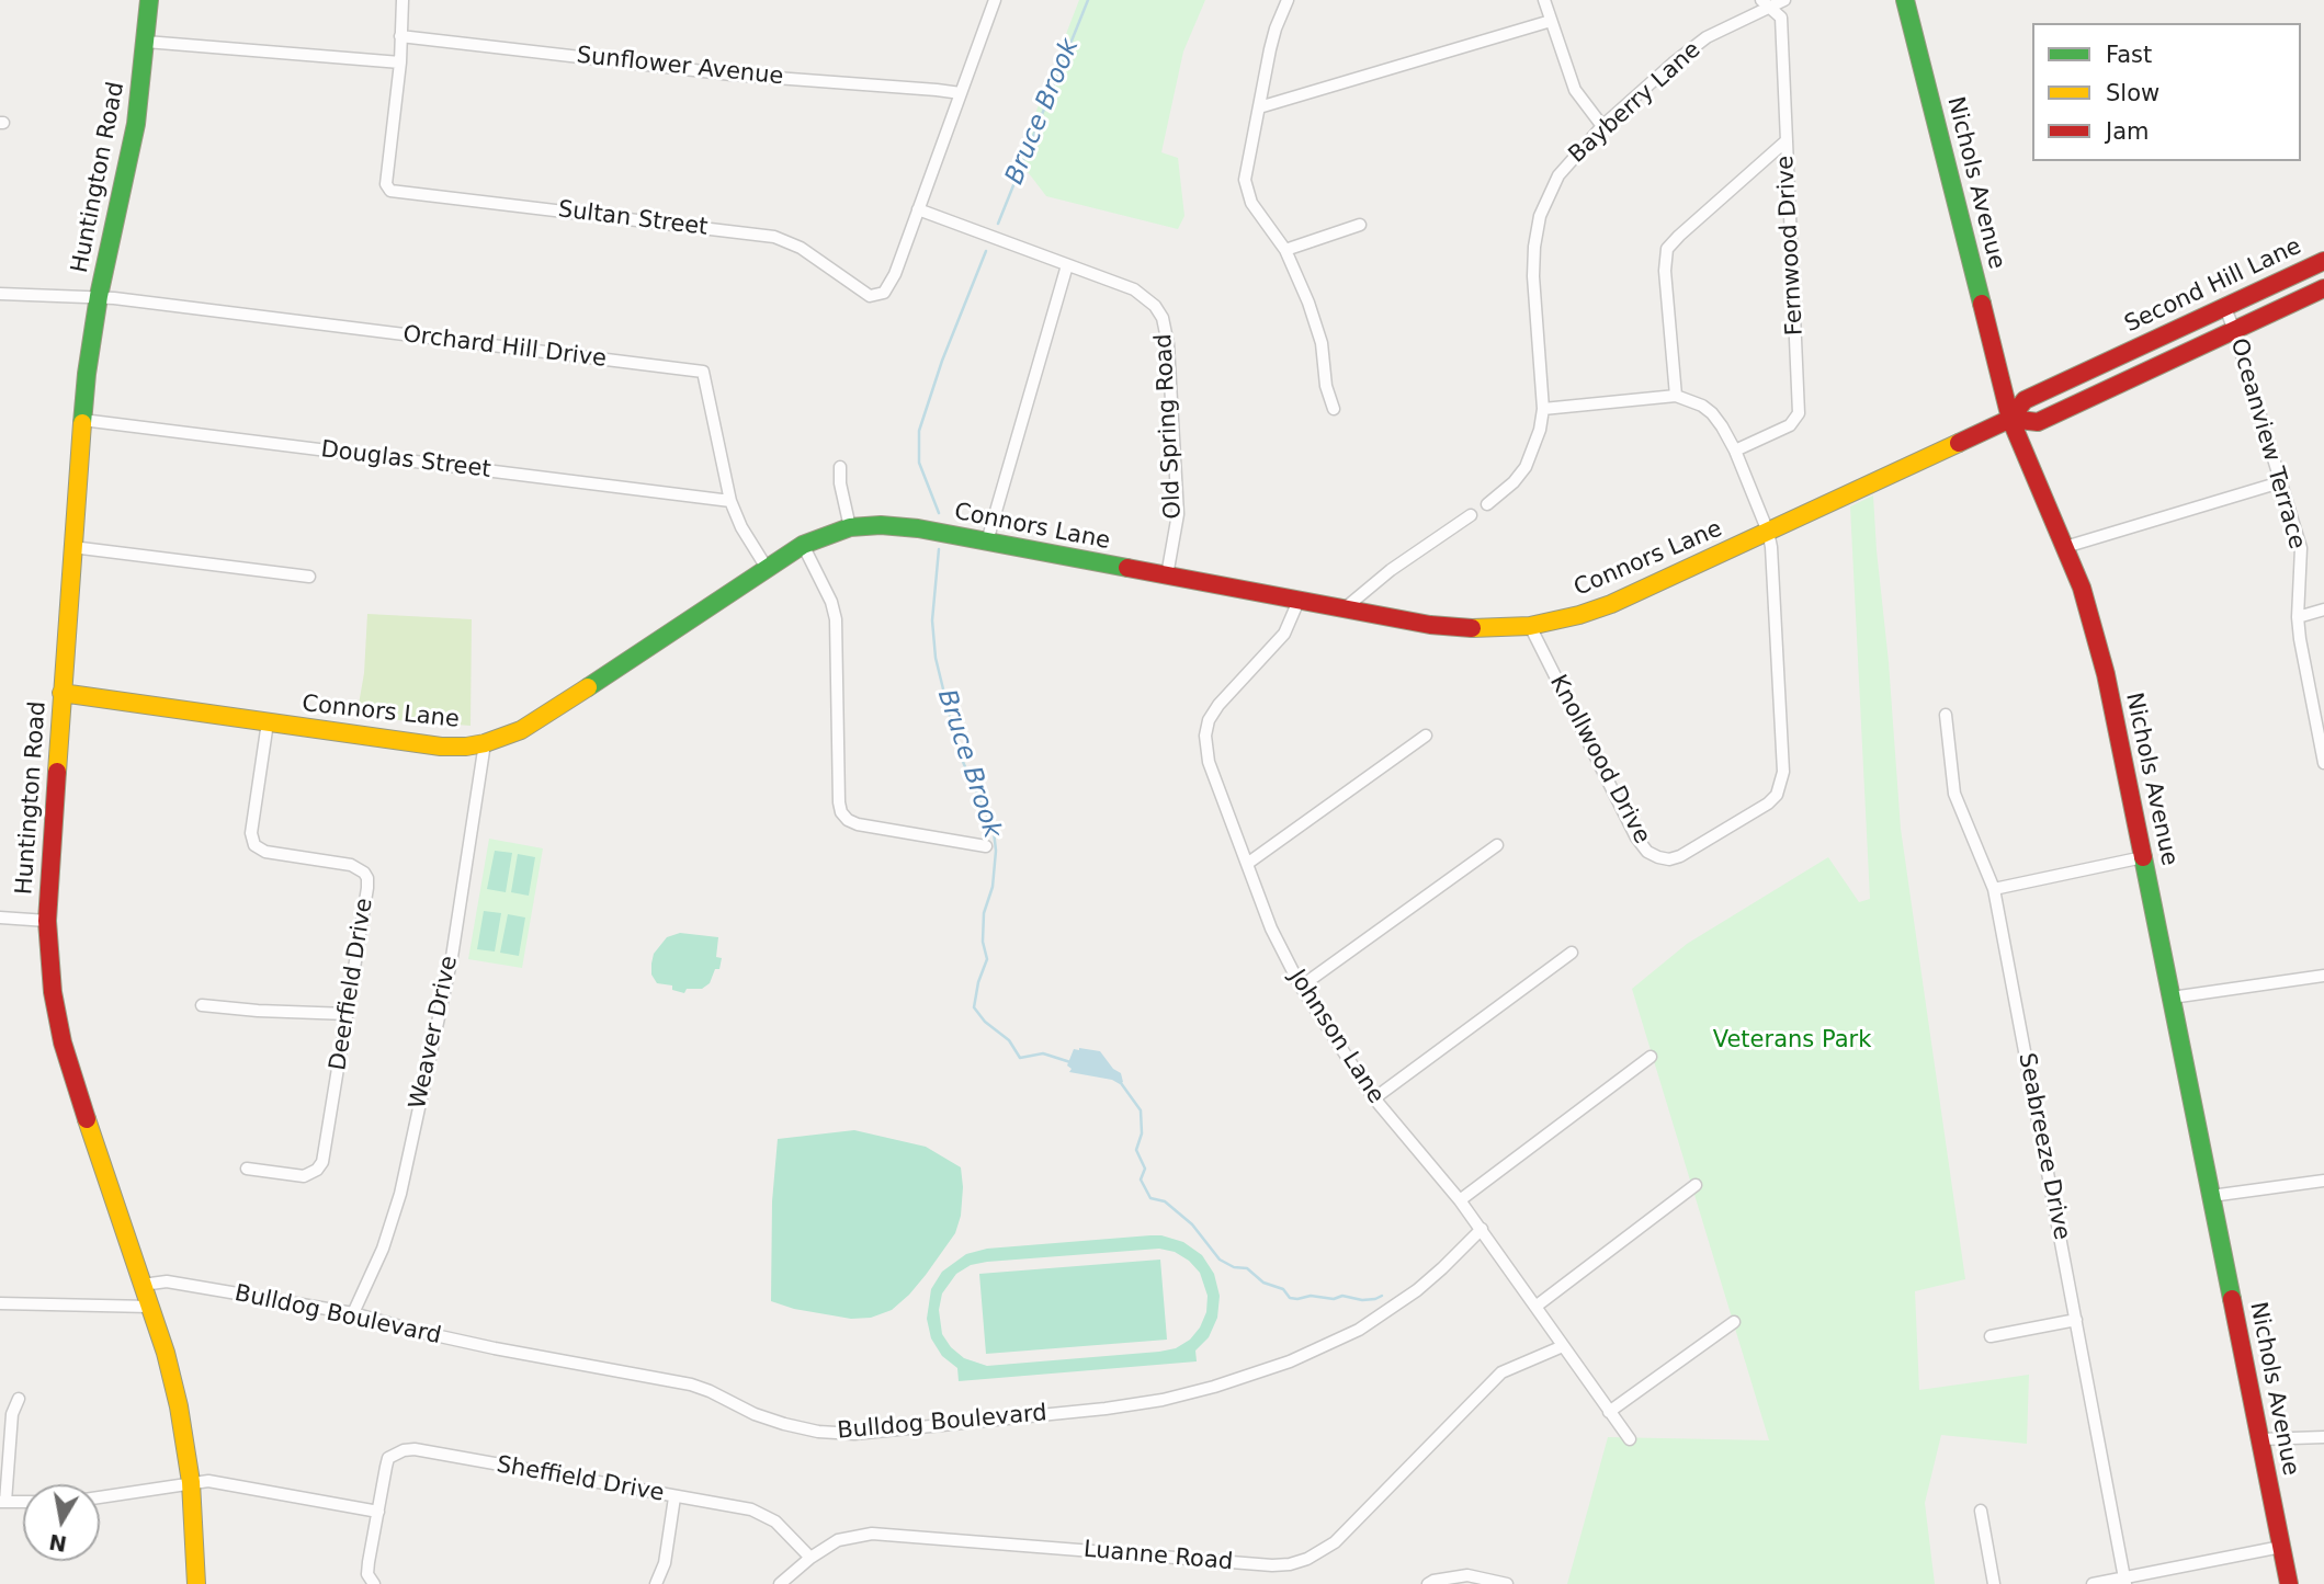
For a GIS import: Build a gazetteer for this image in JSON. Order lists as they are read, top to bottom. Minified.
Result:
{"streets":{"main road":["Huntington Road","Nichols Avenue","Second Hill Lane","Connors Lane"],"street":["Sunflower Avenue","Bayberry Lane","Sultan Street","Fernwood Drive","Orchard Hill Drive","Old Spring Road","Oceanview Terrace","Douglas Street","Knollwood Drive","Deerfield Drive","Weaver Drive","Johnson Lane","Seabreeze Drive","Bulldog Boulevard","Sheffield Drive","Luanne Road"]},"crossings":[["Bayberry Lane","Fernwood Drive"],["Huntington Road","Orchard Hill Drive"],["Huntington Road","Douglas Street"],["Huntington Road","Connors Lane"],["Huntington Road","Bulldog Boulevard"],["Nichols Avenue","Second Hill Lane"],["Nichols Avenue","Connors Lane"],["Sultan Street","Old Spring Road"],["Fernwood Drive","Knollwood Drive"],["Second Hill Lane","Oceanview Terrace"],["Second Hill Lane","Connors Lane"],["Orchard Hill Drive","Douglas Street"],["Orchard Hill Drive","Connors Lane"],["Old Spring Road","Connors Lane"],["Connors Lane","Knollwood Drive"],["Connors Lane","Deerfield Drive"],["Connors Lane","Weaver Drive"],["Connors Lane","Johnson Lane"],["Weaver Drive","Bulldog Boulevard"],["Johnson Lane","Bulldog Boulevard"],["Johnson Lane","Luanne Road"],["Sheffield Drive","Luanne Road"]],"water":["Bruce Brook"],"parks":["Veterans Park"],"legend":["Fast","Slow","Jam"],"north":"bottom"}
